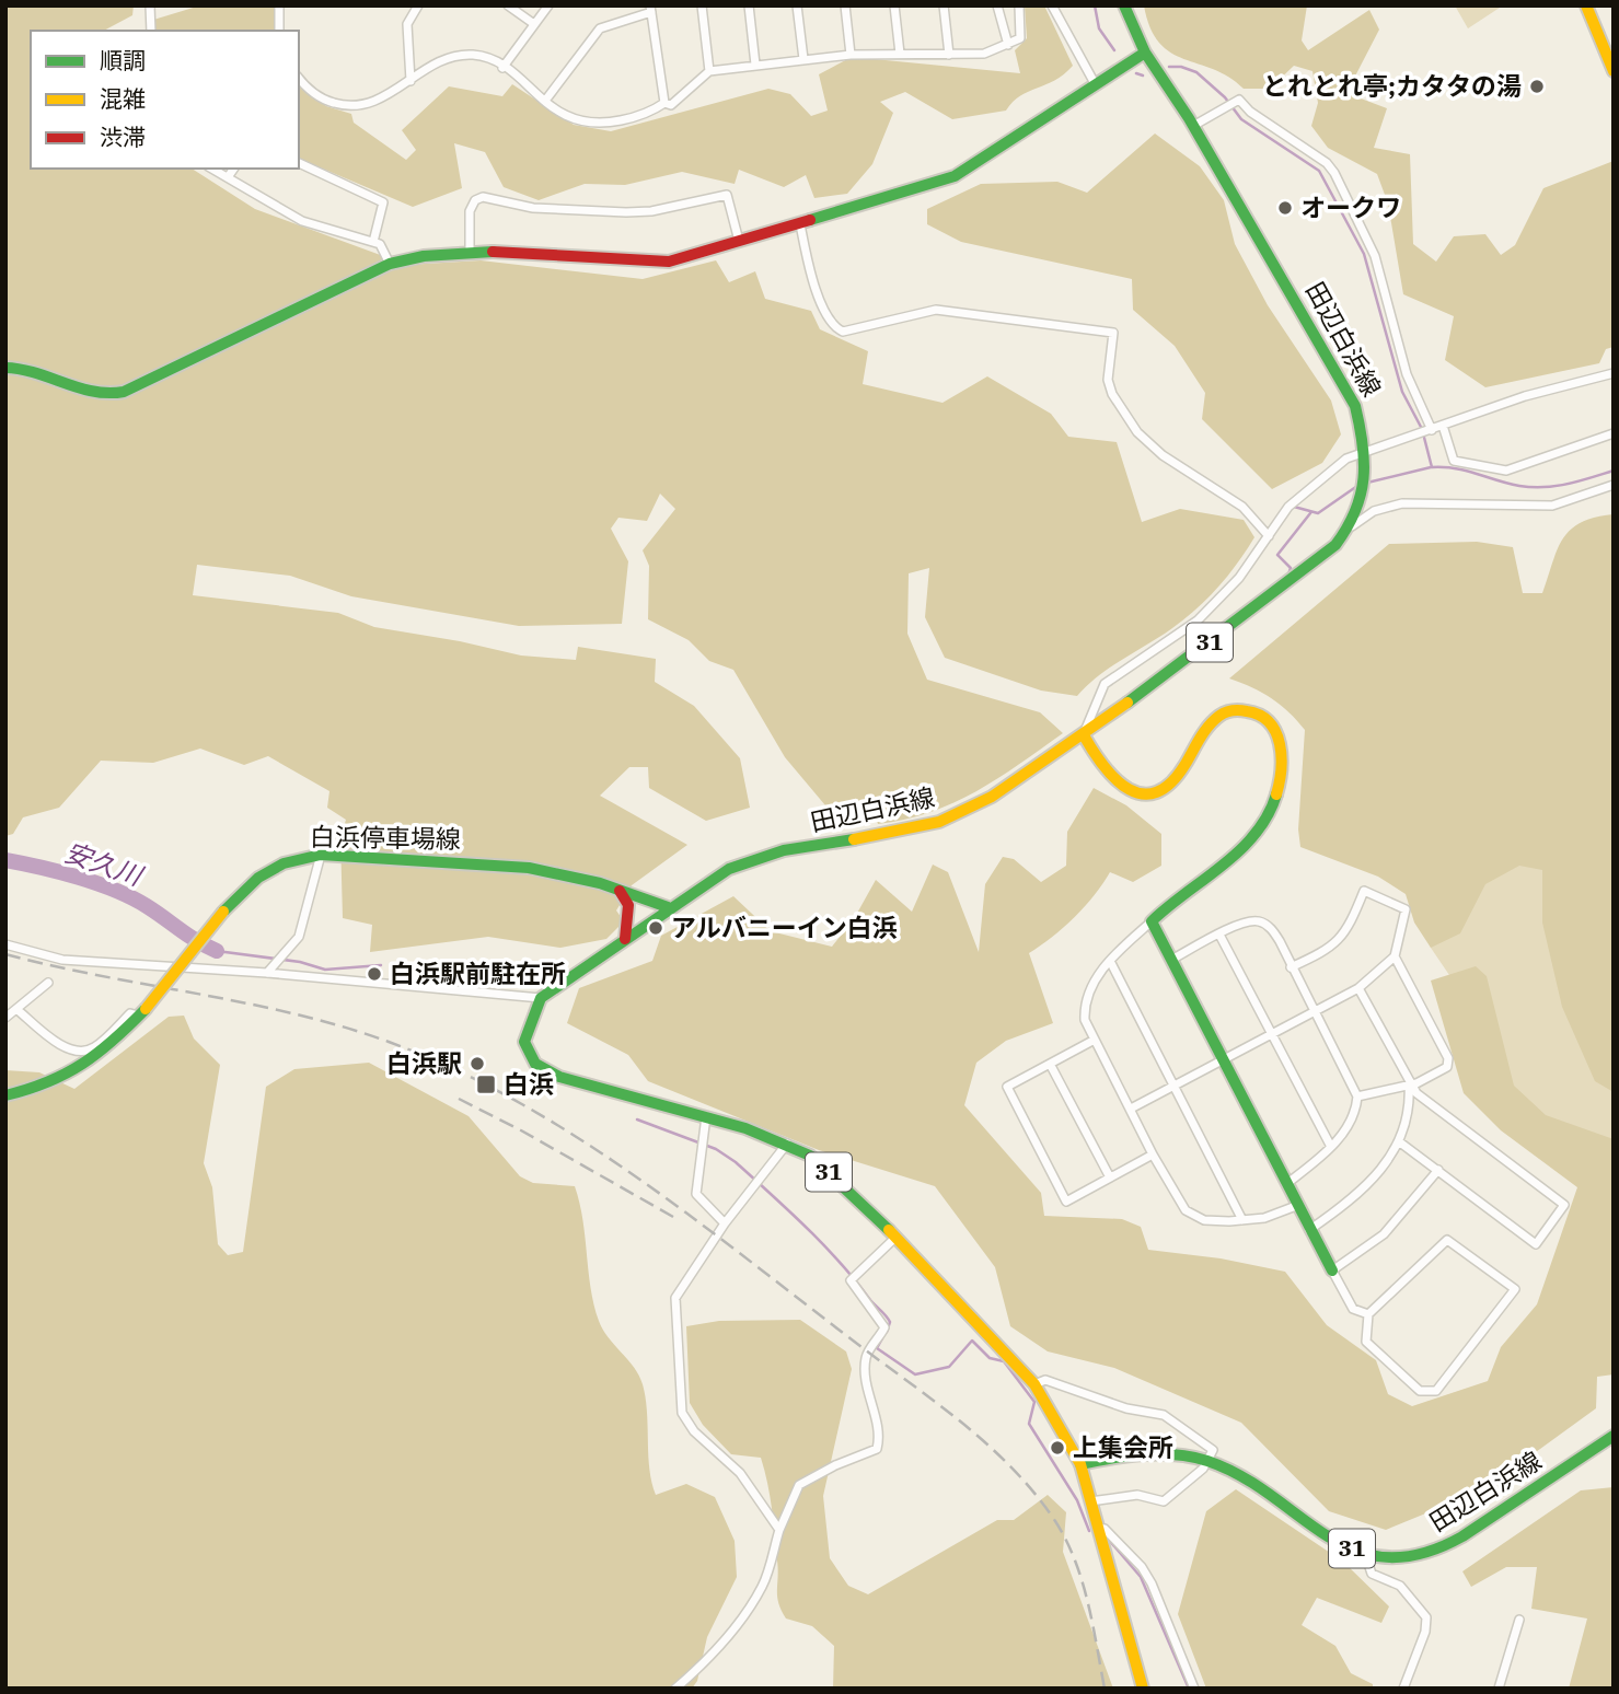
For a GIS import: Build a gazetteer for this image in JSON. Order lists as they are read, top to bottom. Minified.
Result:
{"streets":{"main road":["田辺白浜線","31","白浜停車場線"]},"crossings":[["田辺白浜線","31"],["田辺白浜線","白浜停車場線"]],"water":["安久川"],"places":{"other":["とれとれ亭;カタタの湯","オークワ","アルバニーイン白浜","白浜駅前駐在所","白浜駅","上集会所"],"transit":["白浜"]},"legend":["順調","混雑","渋滞"]}
